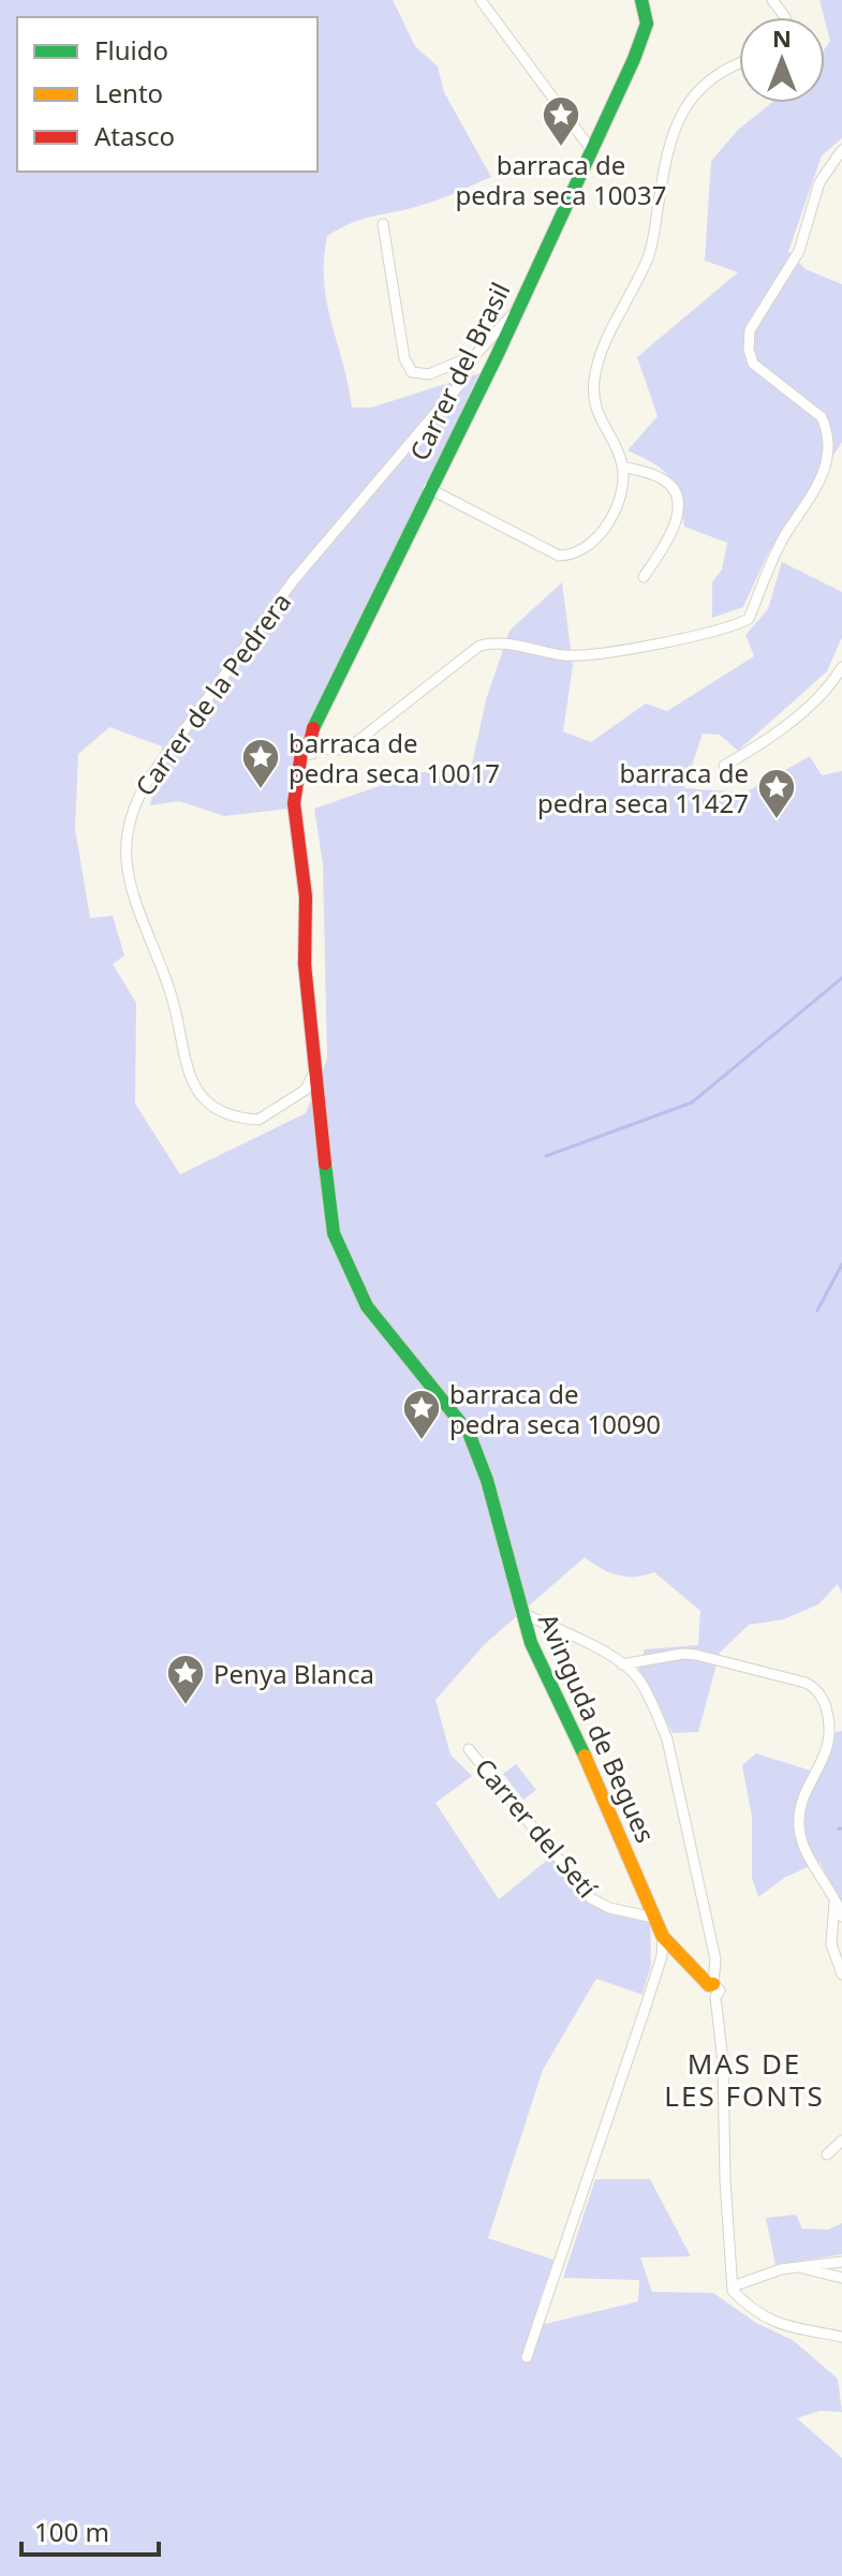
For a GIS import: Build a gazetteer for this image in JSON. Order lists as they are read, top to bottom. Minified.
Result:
{"streets":{"street":["Carrer del Brasil","Carrer de la Pedrera","Avinguda de Begues","Carrer del Setí"]},"crossings":[["Carrer del Brasil","Carrer de la Pedrera"],["Carrer del Brasil","Avinguda de Begues"],["Carrer de la Pedrera","Avinguda de Begues"],["Avinguda de Begues","Carrer del Setí"]],"districts":["MAS DE LES FONTS"],"places":{"place":["barraca de pedra seca 10037","barraca de pedra seca 10017","barraca de pedra seca 11427","barraca de pedra seca 10090","Penya Blanca"]},"legend":["Fluido","Lento","Atasco"],"scale_bar":"100 m","north":"top"}
